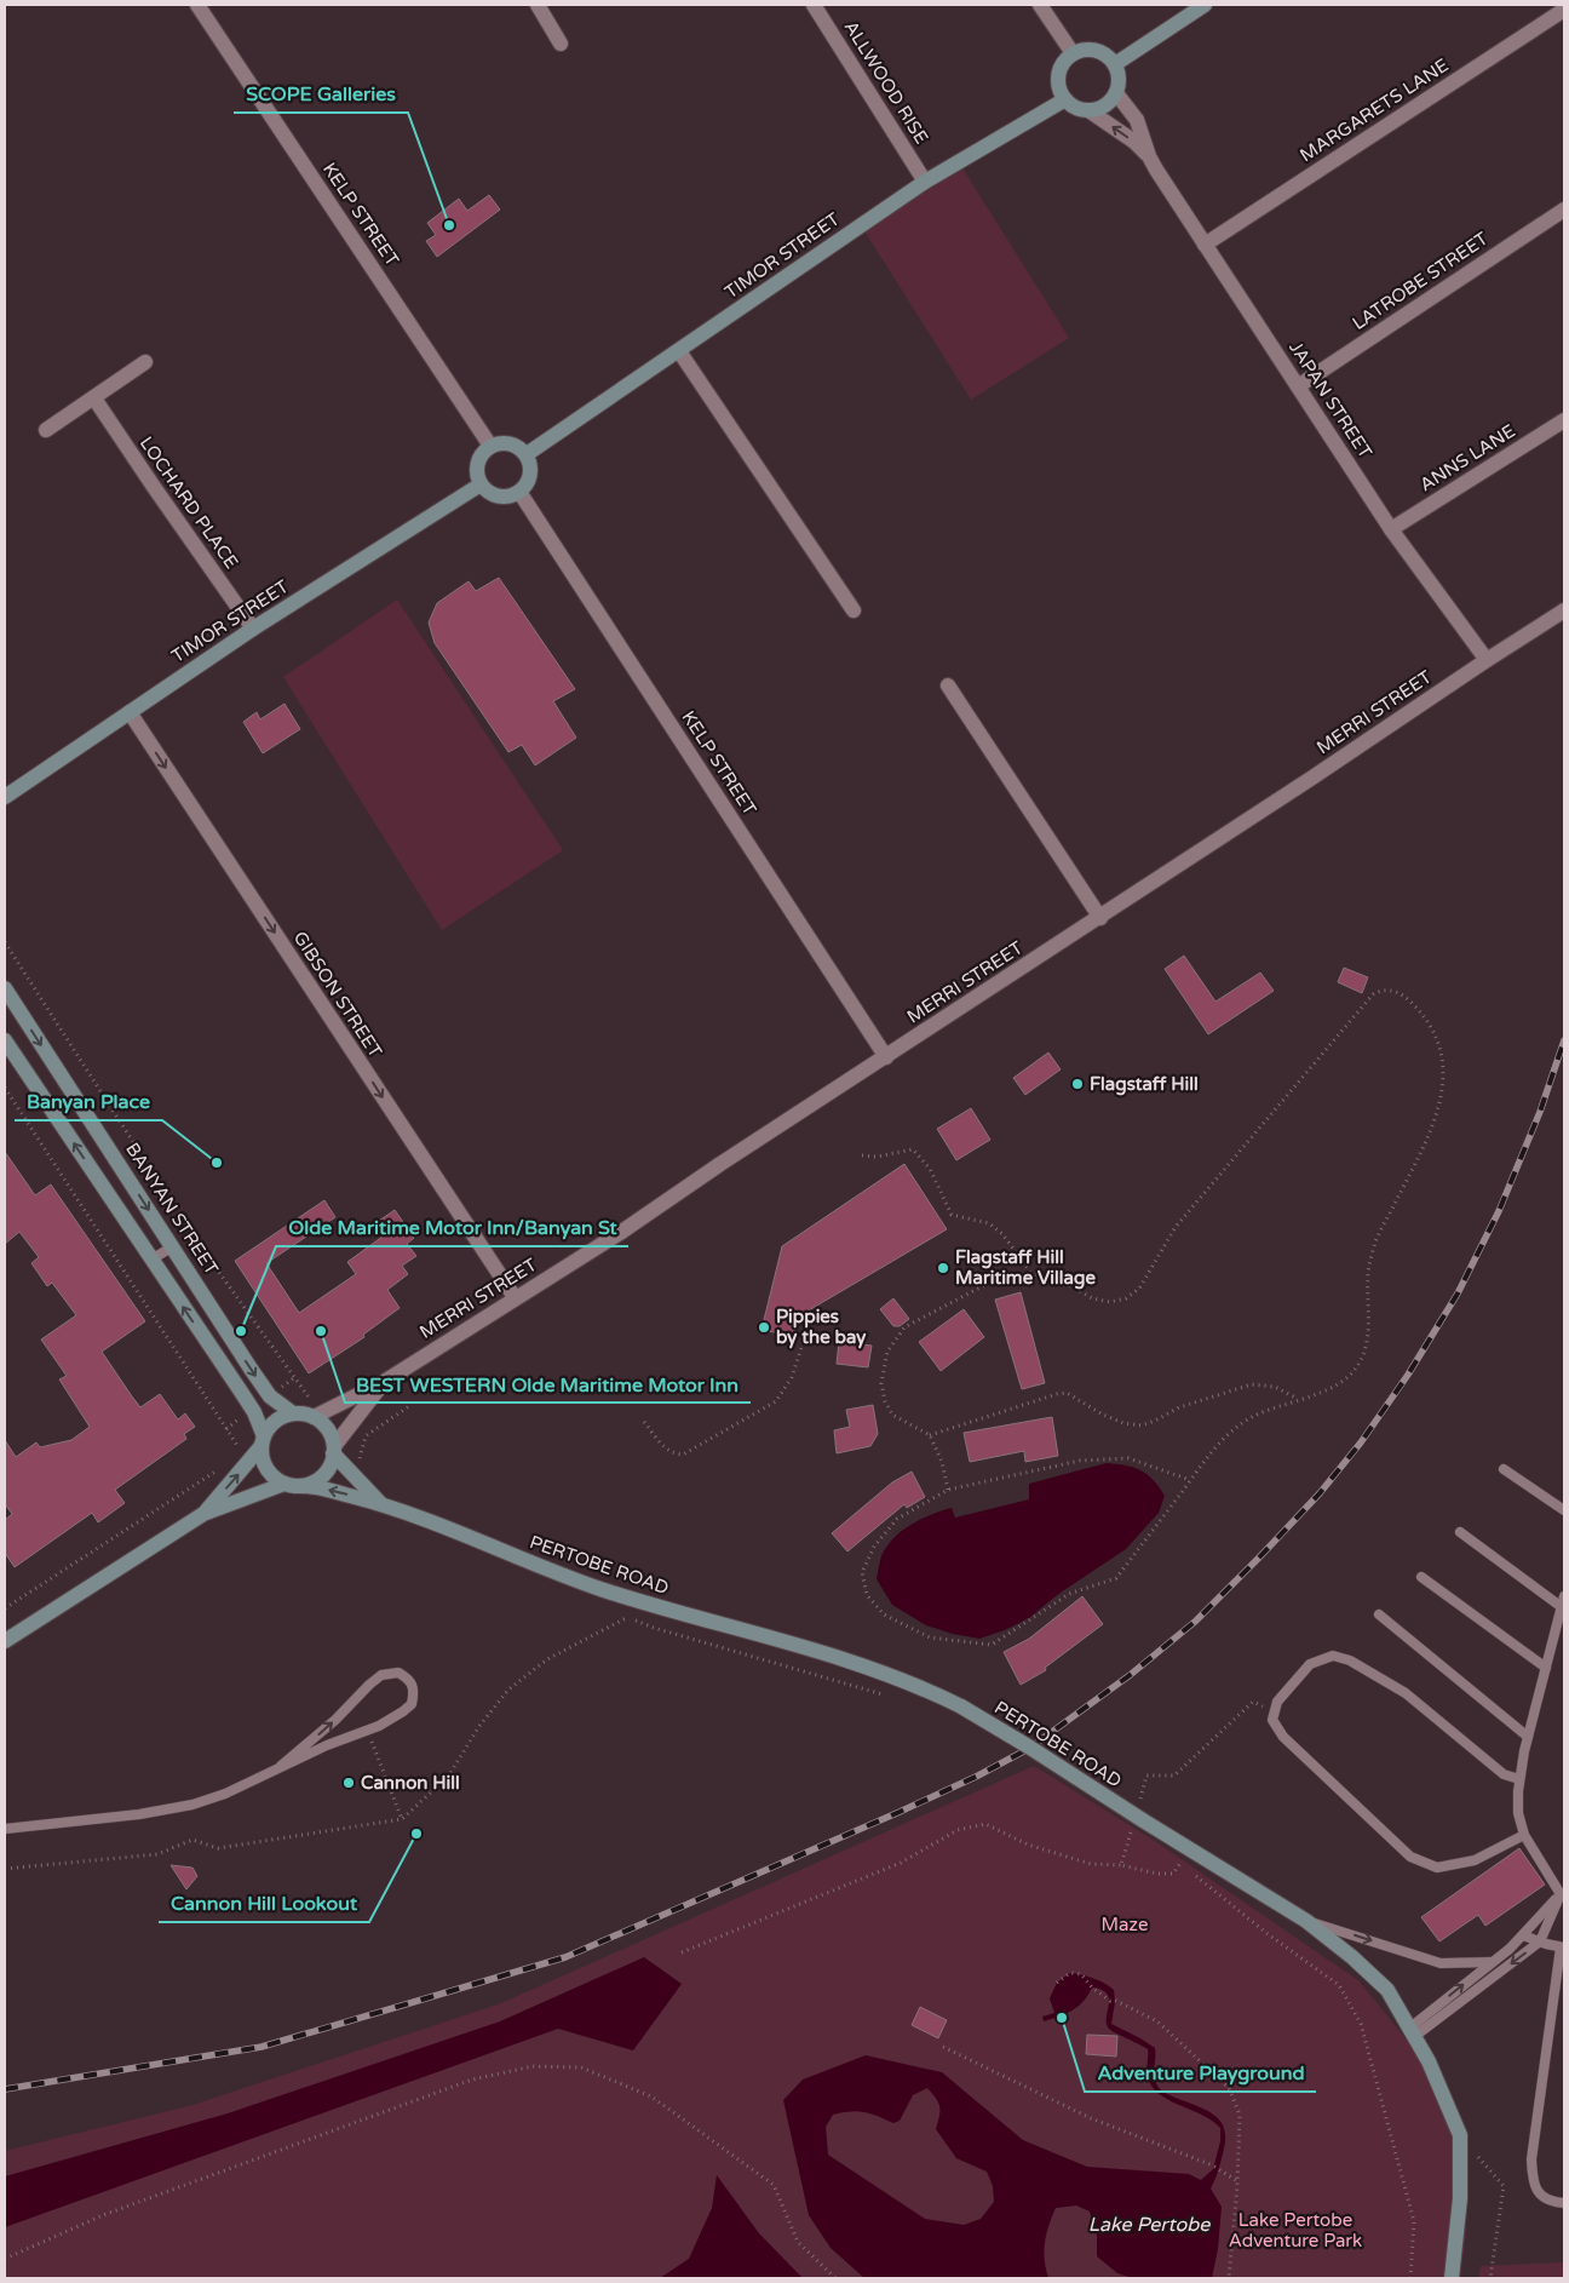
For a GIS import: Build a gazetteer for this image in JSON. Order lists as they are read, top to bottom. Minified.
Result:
{"streets":{"street":["ALLWOOD RISE","MARGARETS LANE","KELP STREET","TIMOR STREET","LATROBE STREET","JAPAN STREET","ANNS LANE","LOCHARD PLACE","MERRI STREET","GIBSON STREET","BANYAN STREET","PERTOBE ROAD"]},"crossings":[["ALLWOOD RISE","TIMOR STREET"],["MARGARETS LANE","JAPAN STREET"],["KELP STREET","TIMOR STREET"],["KELP STREET","MERRI STREET"],["TIMOR STREET","JAPAN STREET"],["TIMOR STREET","LOCHARD PLACE"],["TIMOR STREET","GIBSON STREET"],["LATROBE STREET","JAPAN STREET"],["JAPAN STREET","ANNS LANE"],["JAPAN STREET","MERRI STREET"],["MERRI STREET","GIBSON STREET"],["MERRI STREET","BANYAN STREET"],["MERRI STREET","PERTOBE ROAD"],["BANYAN STREET","PERTOBE ROAD"]],"one_way":["GIBSON STREET"],"water":["Lake Pertobe"],"parks":["Maze","Lake Pertobe Adventure Park"],"places":["SCOPE Galleries","Flagstaff Hill","Banyan Place","Flagstaff Hill Maritime Village","Pippies by the bay","Olde Maritime Motor Inn/Banyan St","BEST WESTERN Olde Maritime Motor Inn","Cannon Hill","Cannon Hill Lookout","Adventure Playground"]}
